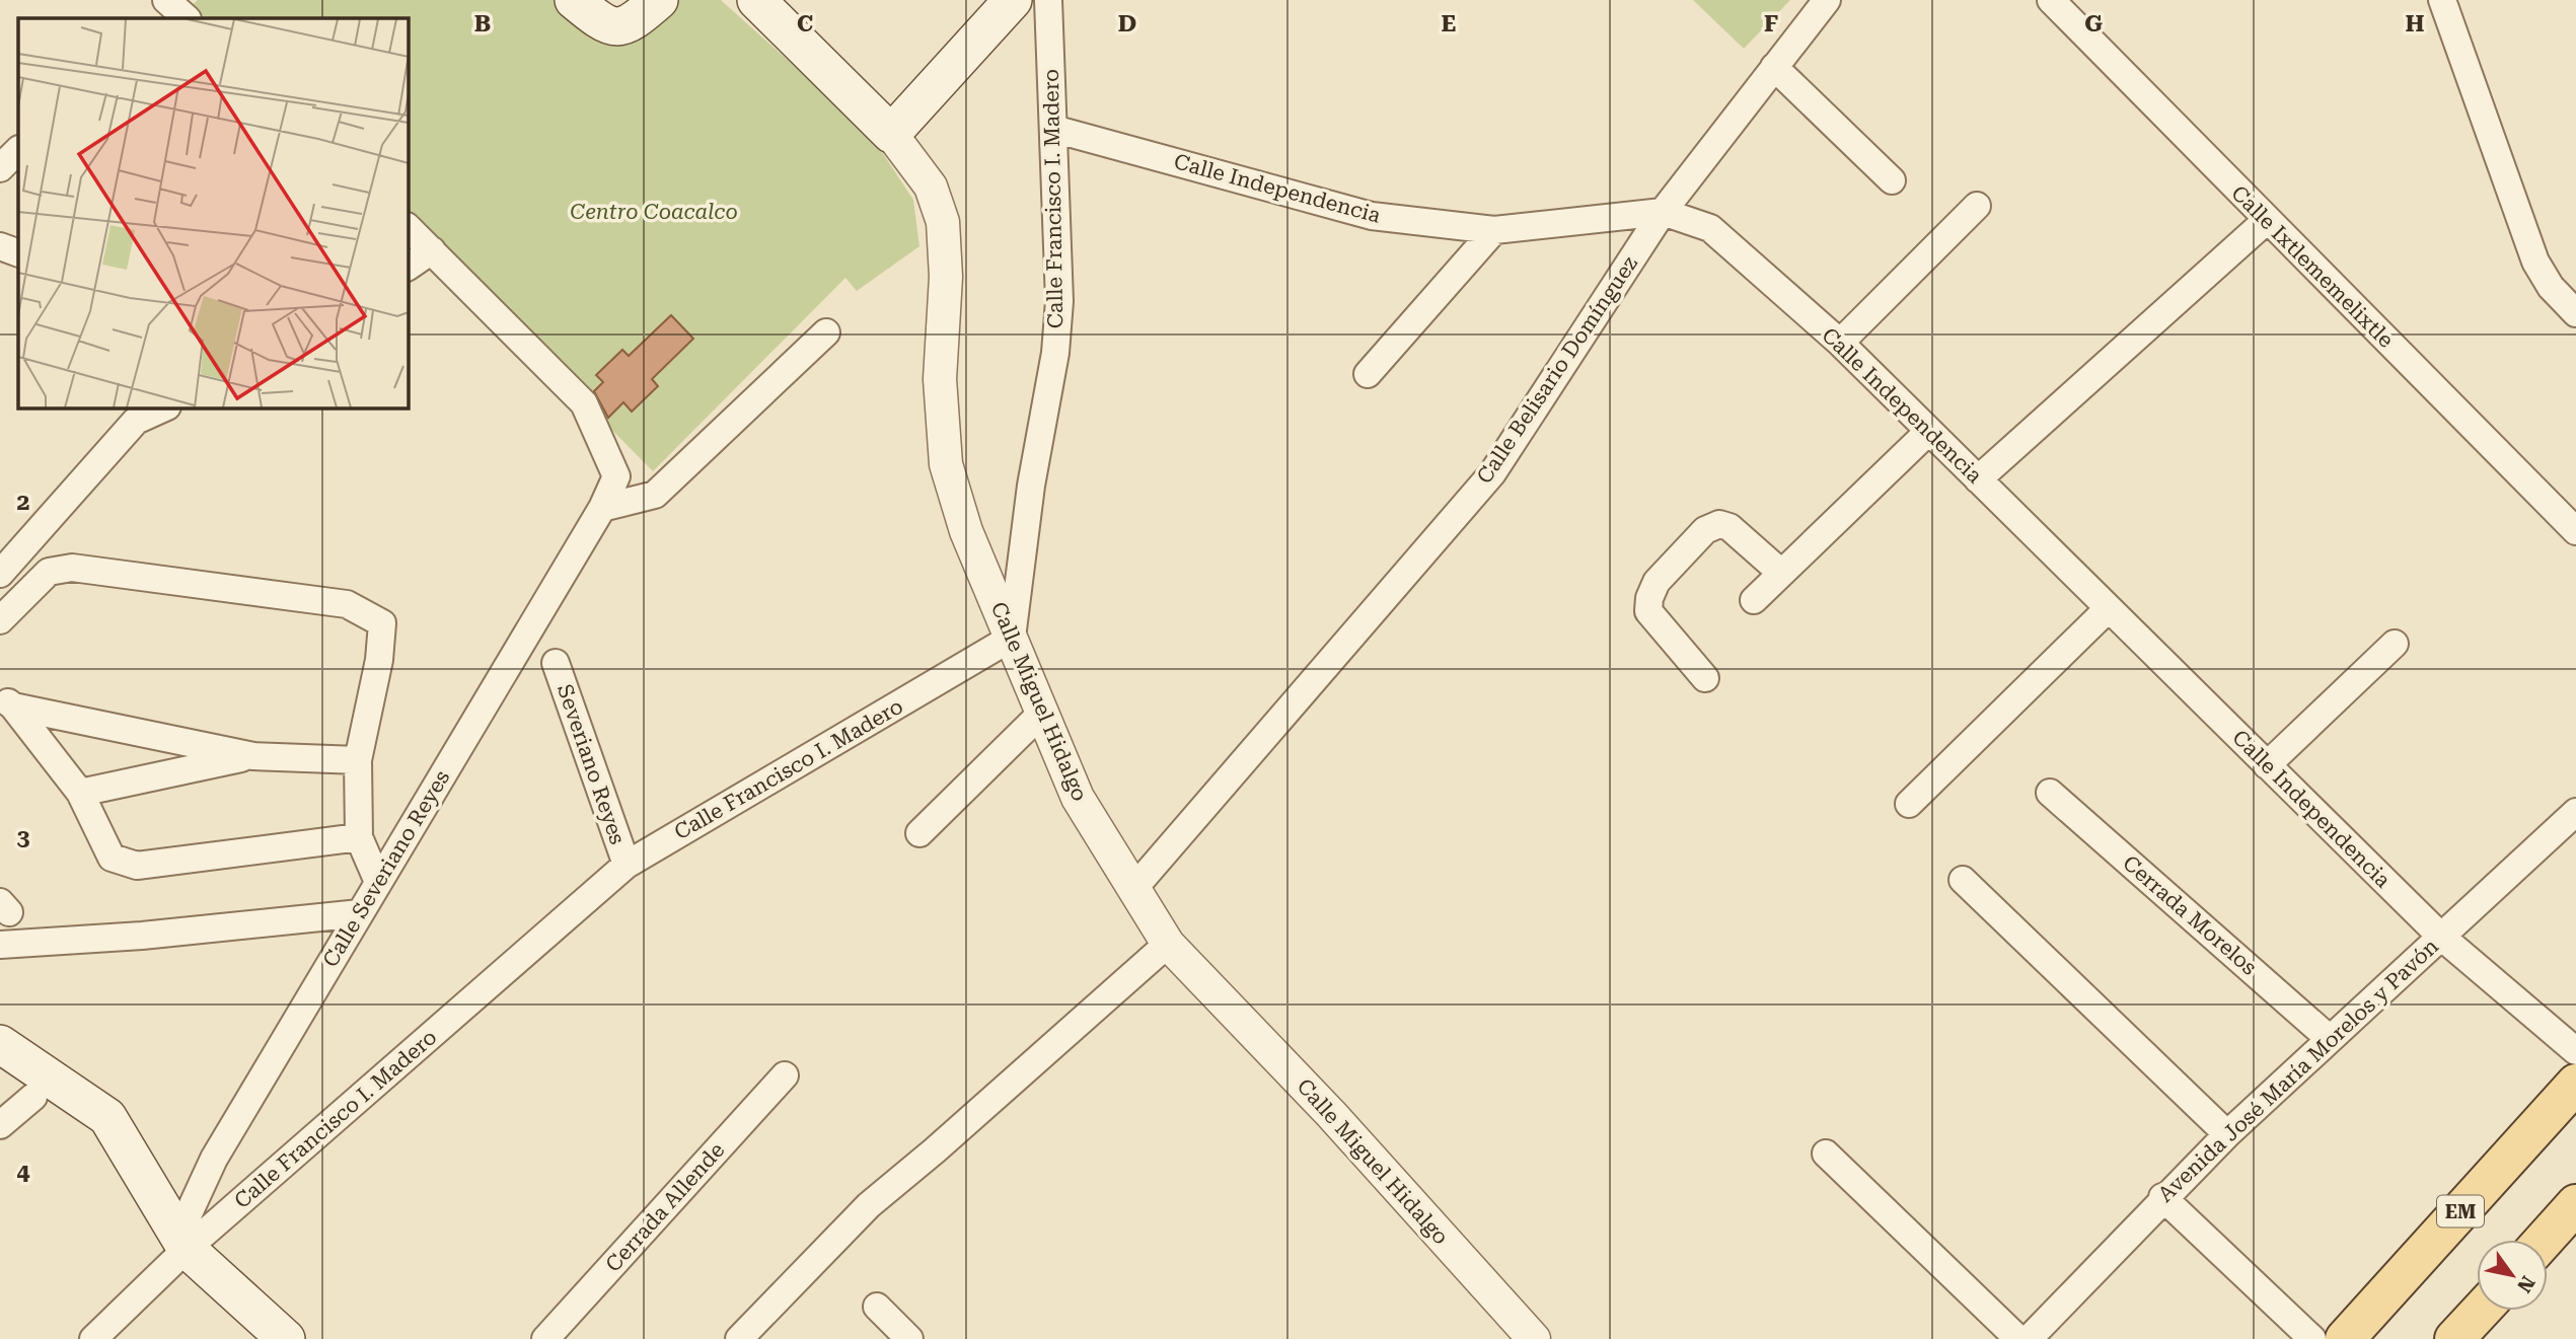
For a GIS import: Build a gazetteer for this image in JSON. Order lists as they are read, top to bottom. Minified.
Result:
{"streets":{"main road":["EM"],"street":["Calle Independencia","Calle Francisco I. Madero","Calle Ixtlememelixtle","Calle Belisario Domínguez","Calle Miguel Hidalgo","Severiano Reyes","Calle Severiano Reyes","Cerrada Morelos","Avenida José María Morelos y Pavón","Cerrada Allende"]},"crossings":[["Calle Independencia","Calle Francisco I. Madero"],["Calle Independencia","Calle Belisario Domínguez"],["Calle Independencia","Avenida José María Morelos y Pavón"],["Calle Francisco I. Madero","Calle Miguel Hidalgo"],["Calle Francisco I. Madero","Severiano Reyes"],["Calle Francisco I. Madero","Calle Severiano Reyes"],["Calle Belisario Domínguez","Calle Miguel Hidalgo"],["Cerrada Morelos","Avenida José María Morelos y Pavón"]],"parks":["Centro Coacalco"],"north":"bottom right","grid":{"columns":["B","C","D","E","F","G","H"],"rows":["2","3","4"]}}
